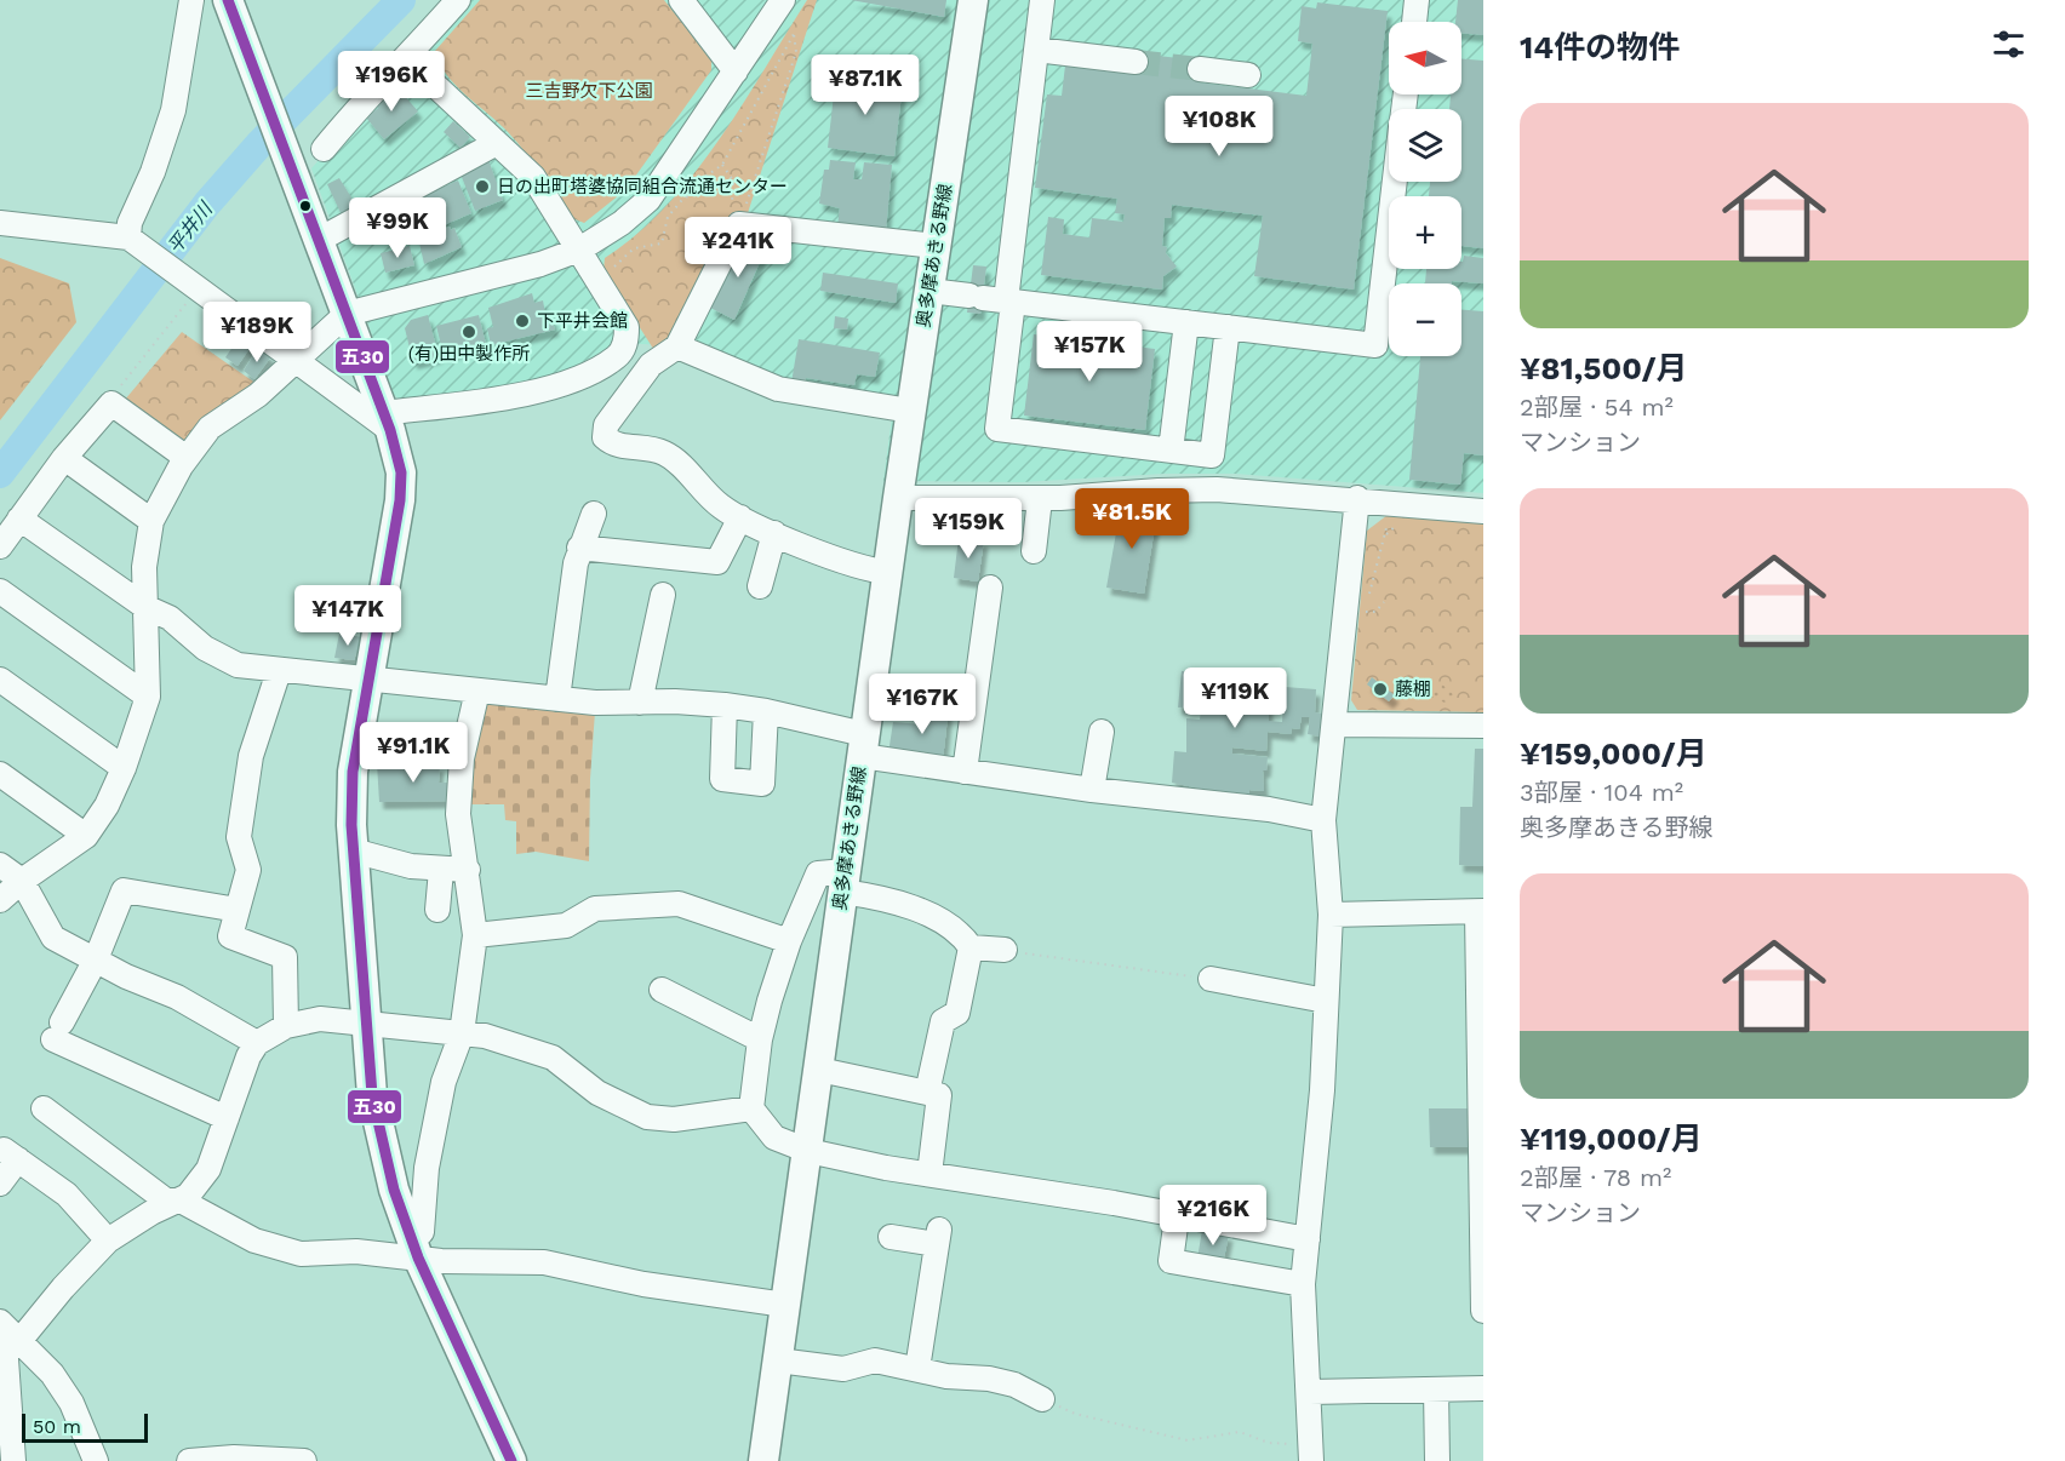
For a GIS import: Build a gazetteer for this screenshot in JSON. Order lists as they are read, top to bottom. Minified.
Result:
{"streets":{"main road":["奥多摩あきる野線"]},"water":["平井川"],"parks":["三吉野欠下公園"],"places":["日の出町塔婆協同組合流通センター","下平井会館","(有)田中製作所","藤棚"],"lines":["transit line 五30"],"scale_bar":"50 m","north":"left","page":{"heading":"14件の物件","map_buttons":["+","−"],"price":["¥196K","¥87.1K","¥108K","¥99K","¥241K","¥189K","¥157K","¥81.5K","¥159K","¥147K","¥119K","¥167K","¥91.1K","¥216K"],"list":[{"name":"¥81,500/月","note":"2部屋 · 54 m² · マンション"},{"name":"¥159,000/月","note":"3部屋 · 104 m² · 奥多摩あきる野線"},{"name":"¥119,000/月","note":"2部屋 · 78 m² · マンション"}],"scale":"50 m"}}
